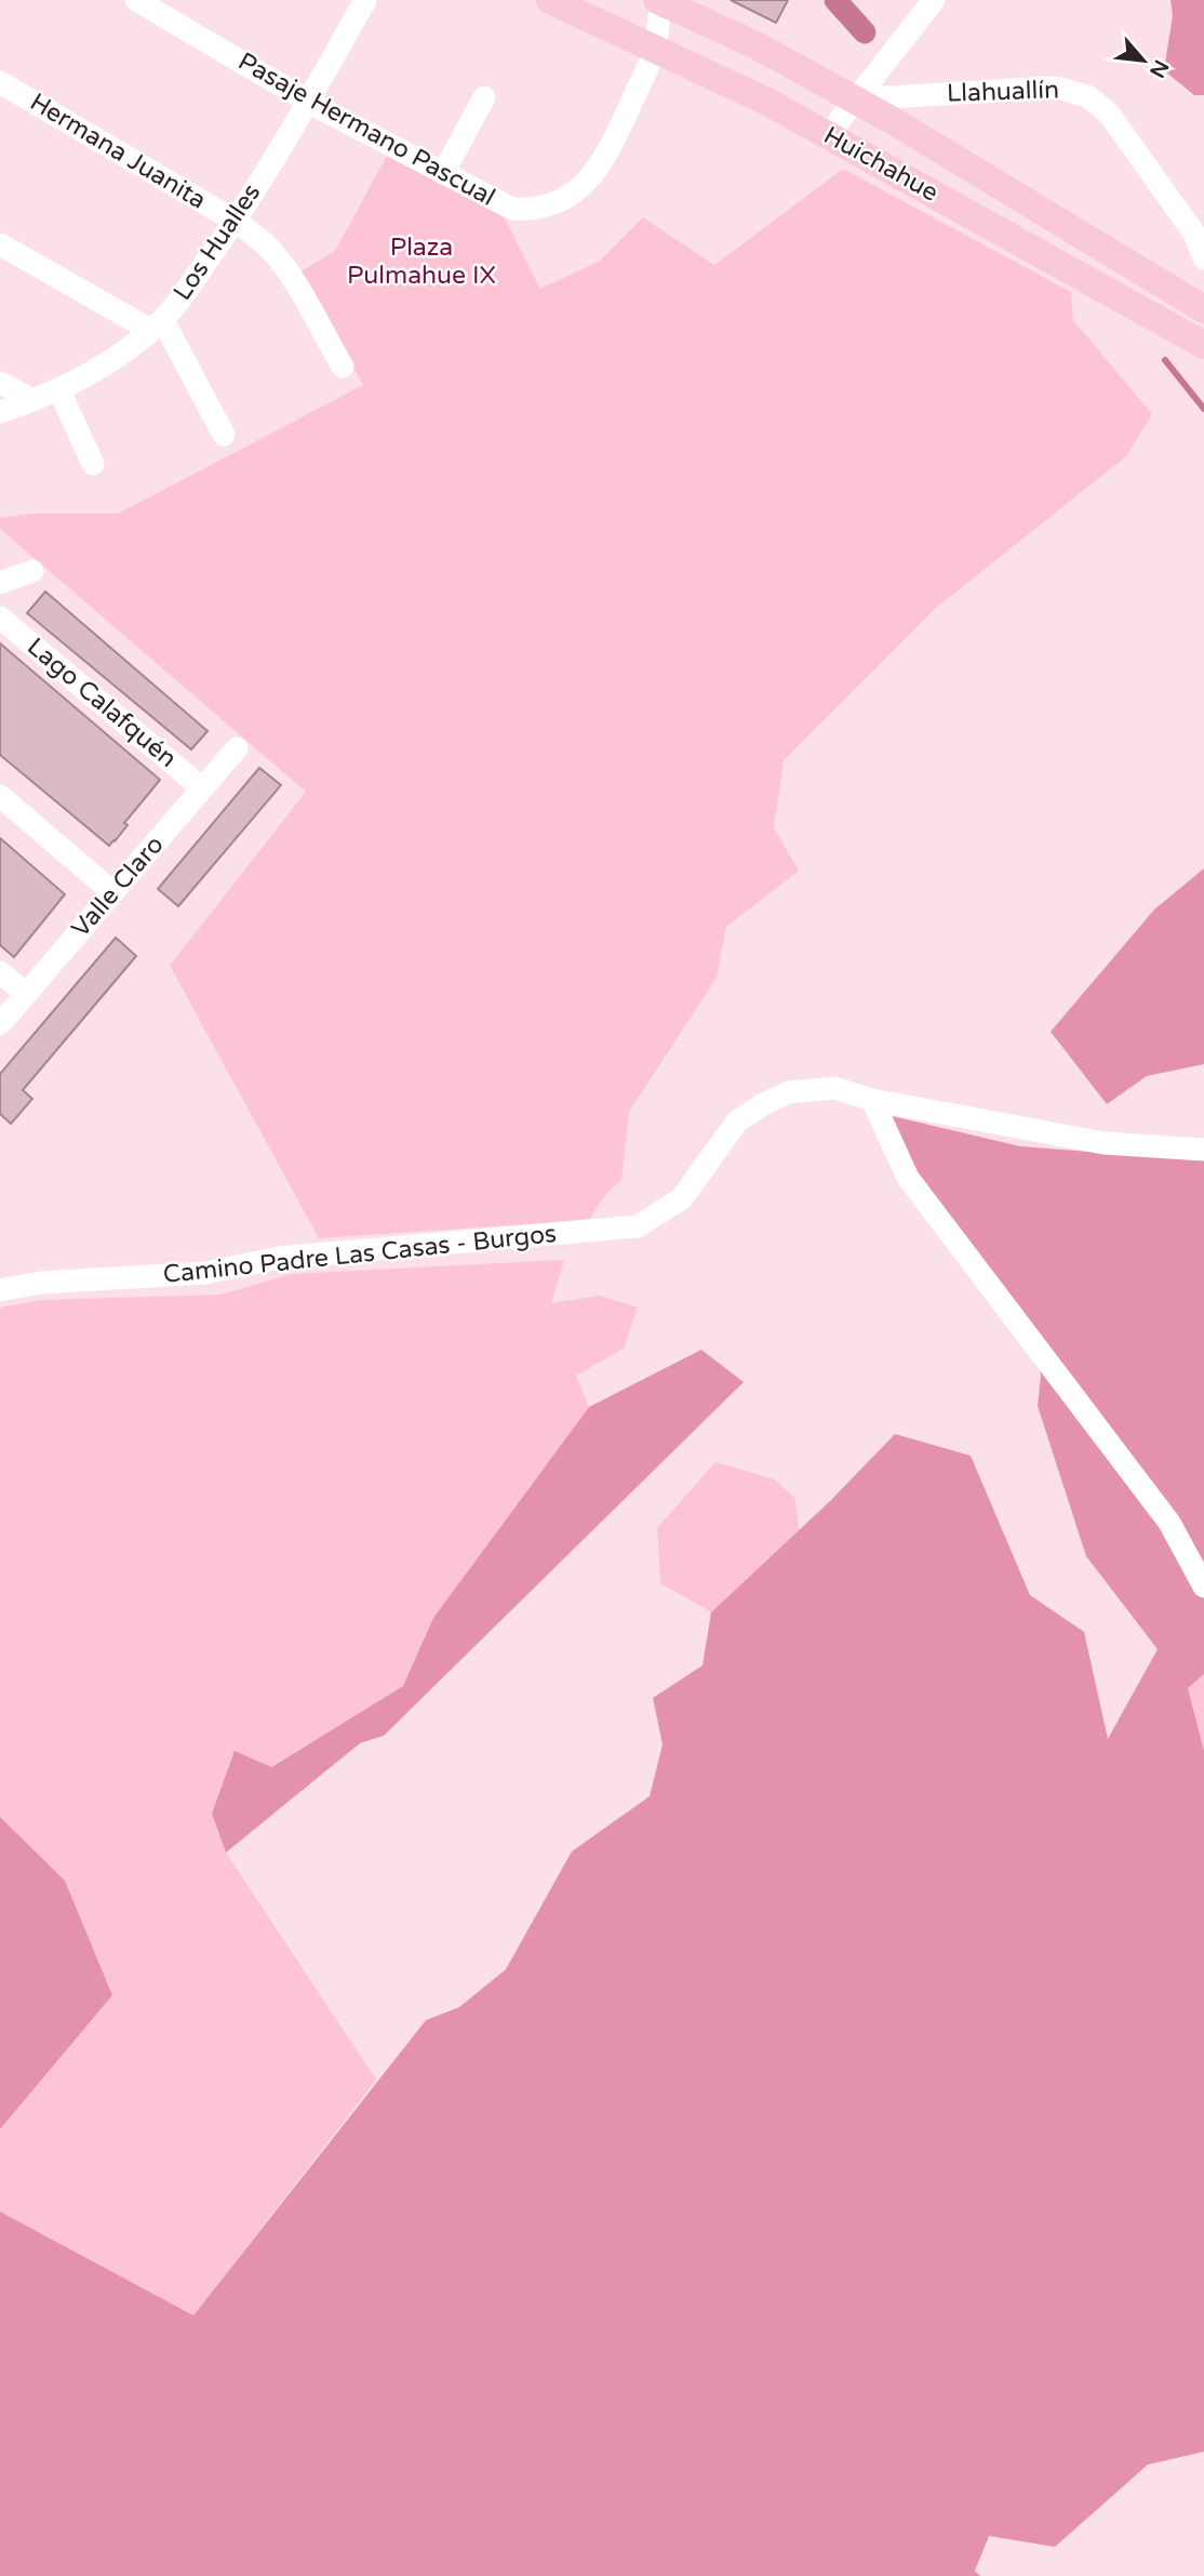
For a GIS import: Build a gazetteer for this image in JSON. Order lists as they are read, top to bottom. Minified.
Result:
{"streets":{"main road":["Huichahue"],"street":["Llahuallín","Pasaje Hermano Pascual","Hermana Juanita","Los Hualles","Lago Calafquén","Valle Claro","Camino Padre Las Casas - Burgos"]},"crossings":[["Llahuallín","Huichahue"],["Pasaje Hermano Pascual","Huichahue"],["Pasaje Hermano Pascual","Los Hualles"],["Hermana Juanita","Los Hualles"],["Lago Calafquén","Valle Claro"]],"parks":["Plaza Pulmahue IX"],"north":"bottom right"}
